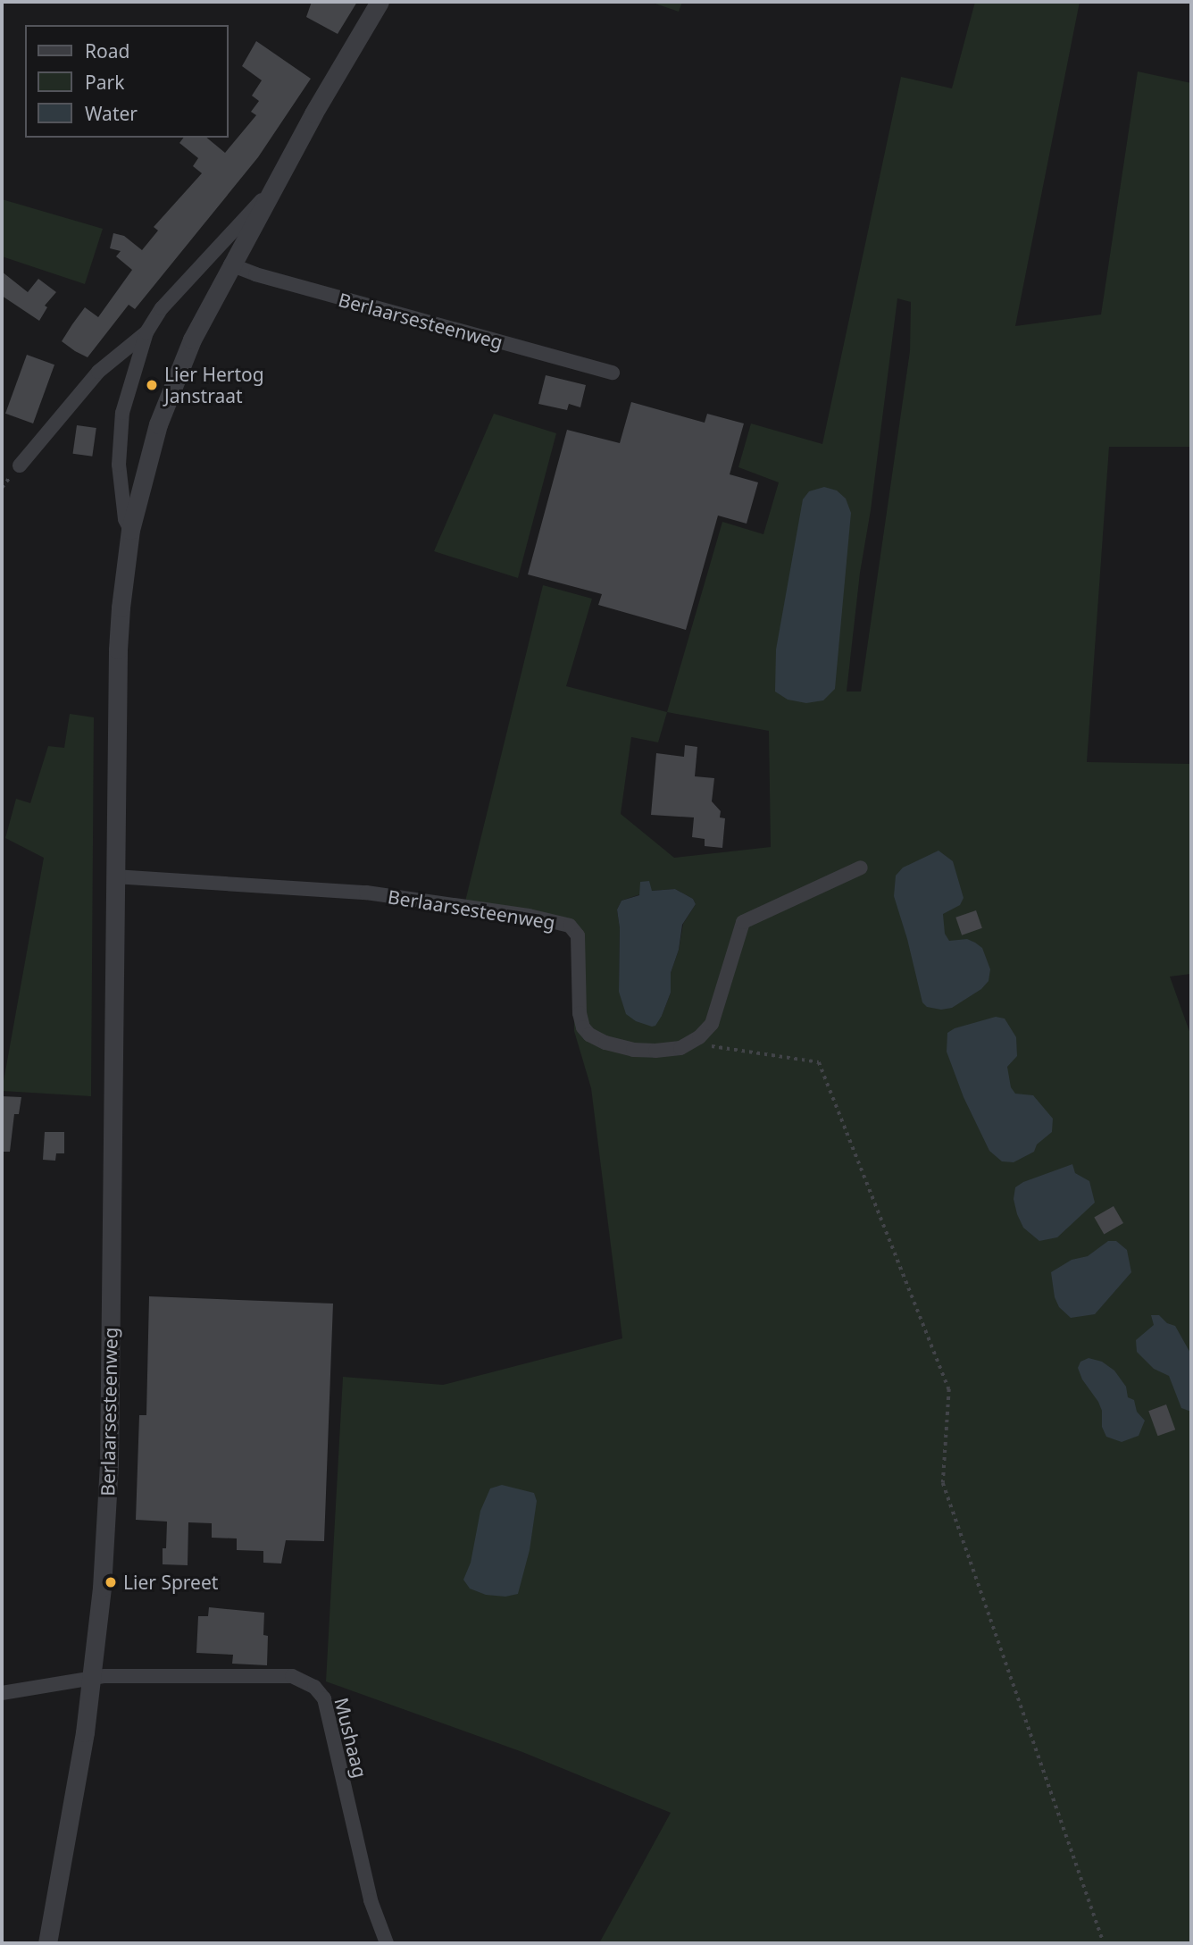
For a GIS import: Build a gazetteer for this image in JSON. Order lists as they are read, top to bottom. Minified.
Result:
{"streets":{"street":["Berlaarsesteenweg","Mushaag"]},"crossings":[["Berlaarsesteenweg","Mushaag"]],"places":["Lier Hertog Janstraat","Lier Spreet"],"legend":["Road","Park","Water"]}
